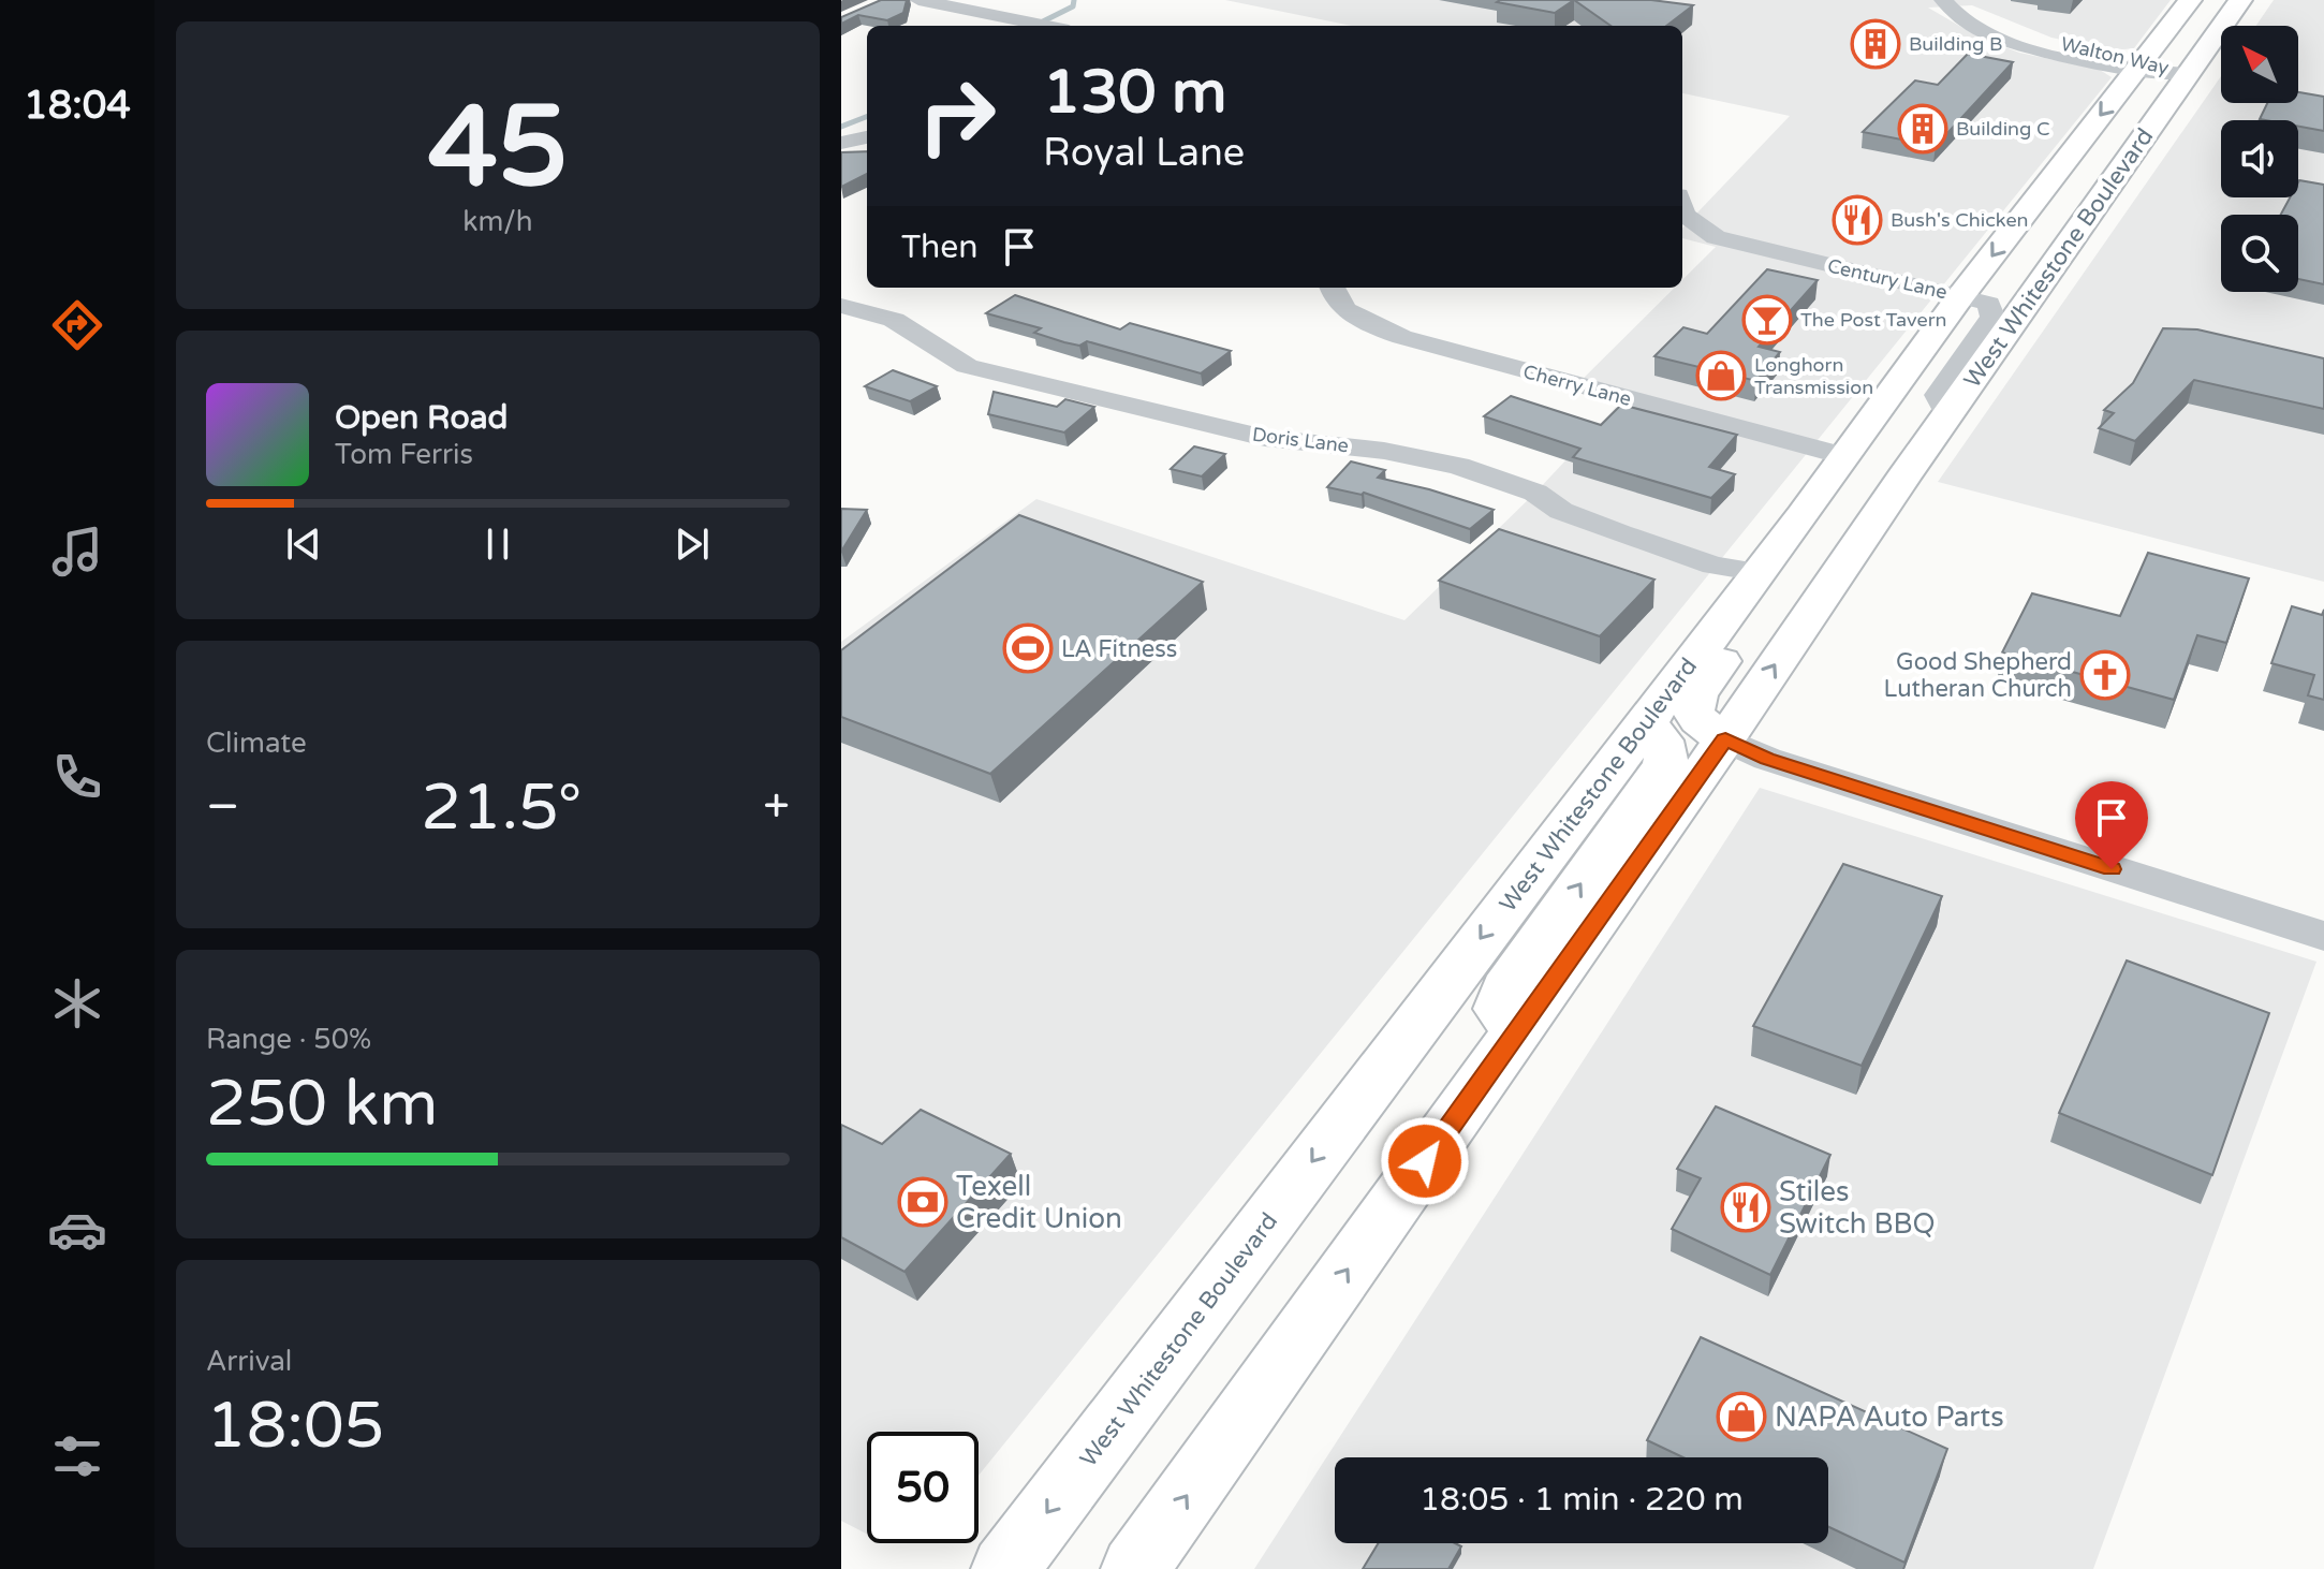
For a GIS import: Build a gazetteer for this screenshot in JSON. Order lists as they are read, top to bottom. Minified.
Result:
{"streets":{"main road":["West Whitestone Boulevard"],"street":["Walton Way","Century Lane","Cherry Lane","Doris Lane"]},"crossings":[["Walton Way","West Whitestone Boulevard"],["West Whitestone Boulevard","Century Lane"],["West Whitestone Boulevard","Cherry Lane"],["West Whitestone Boulevard","Doris Lane"]],"places":{"building":["Building B","Building C"],"restaurant":["Bush's Chicken","Stiles Switch BBQ"],"bar":["The Post Tavern"],"shop":["Longhorn Transmission","NAPA Auto Parts"],"sports":["LA Fitness"],"church":["Good Shepherd Lutheran Church"],"bank":["Texell Credit Union"]},"north":"top left","page":{"tabs":"18:04","tile":[["45","km/h"],"Climate",["Range · 50%","250 km"],["Arrival","18:05"]],"turn":["130 m","Royal Lane"],"then":"Then","song":["Open Road","Tom Ferris"],"heat":["−","21.5°","+"],"limit":"50","trip":"18:05 · 1 min · 220 m"}}
